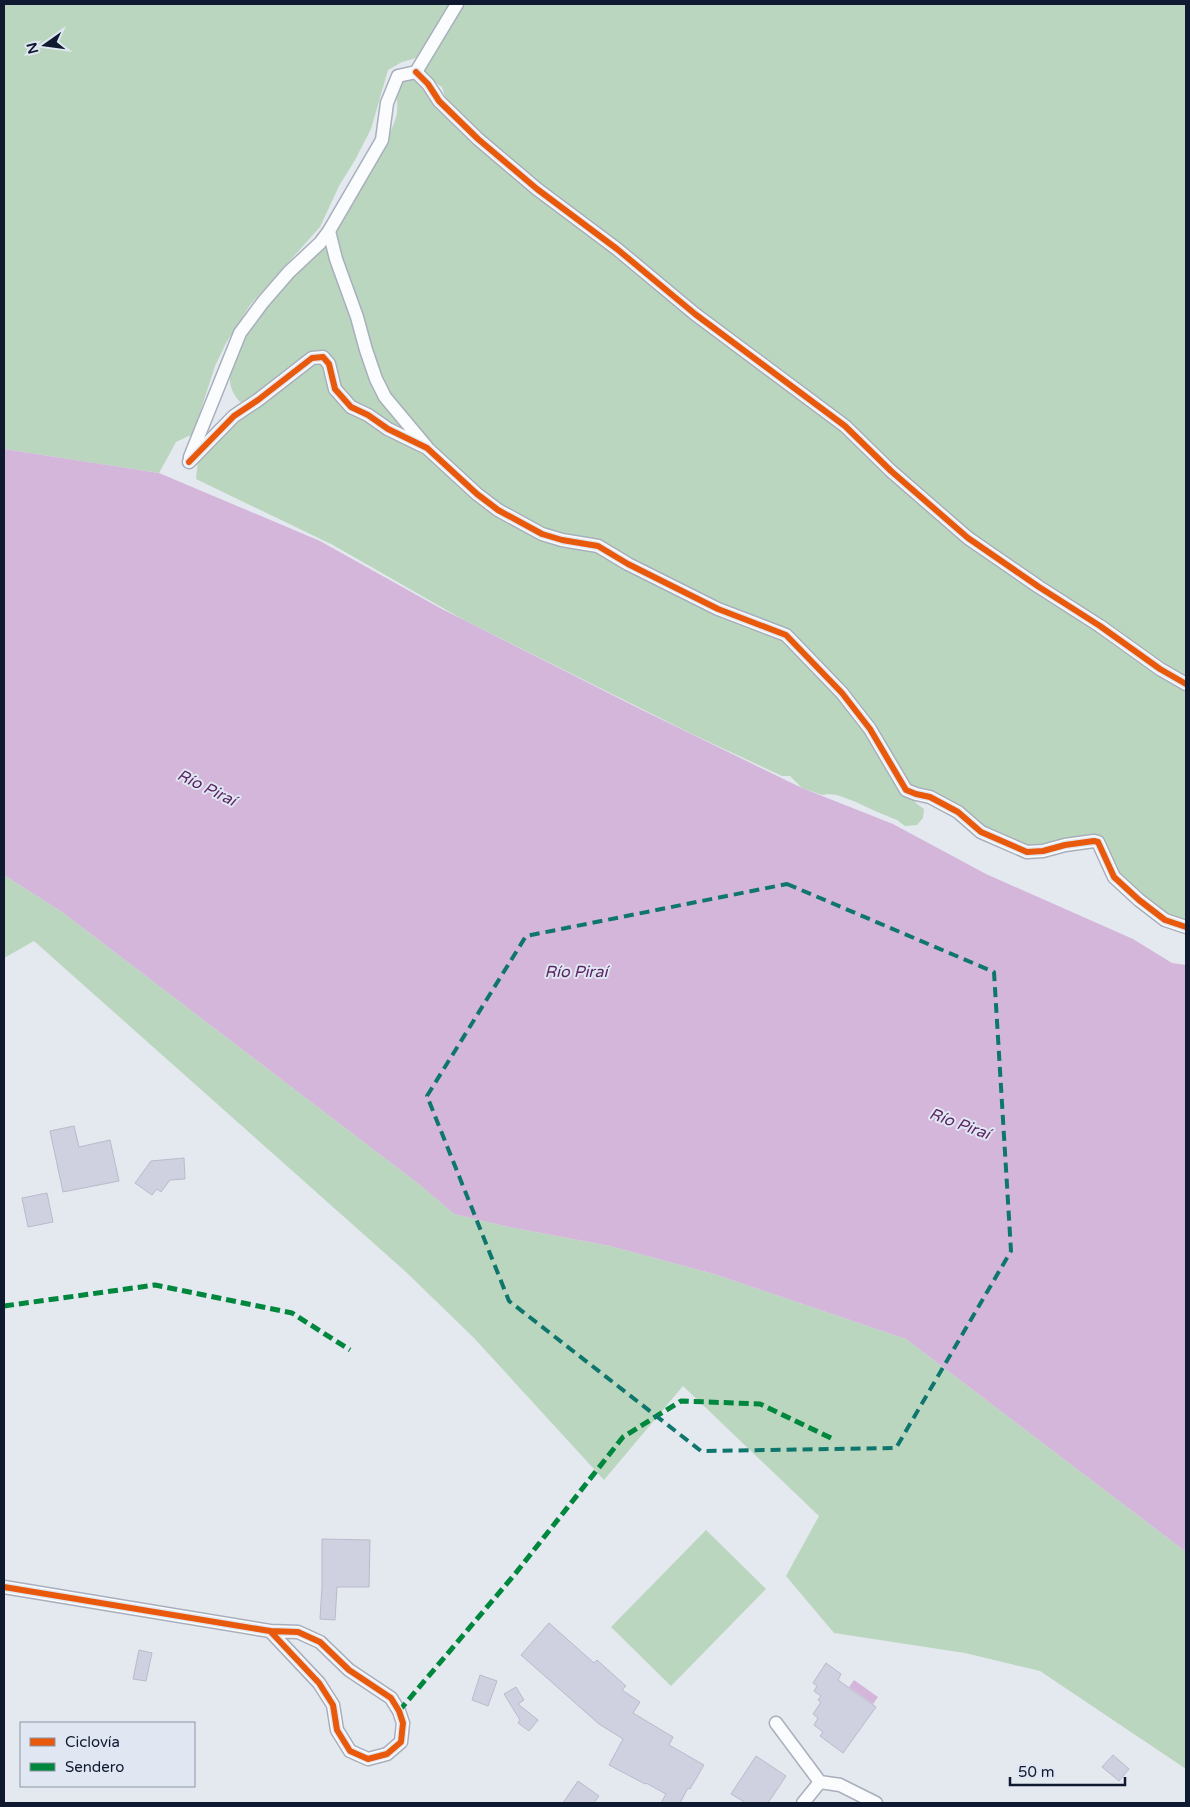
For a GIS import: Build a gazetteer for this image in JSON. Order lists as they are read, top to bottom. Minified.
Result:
{"water":["Río Piraí"],"legend":["Ciclovía","Sendero"],"scale_bar":"50 m","north":"left"}
